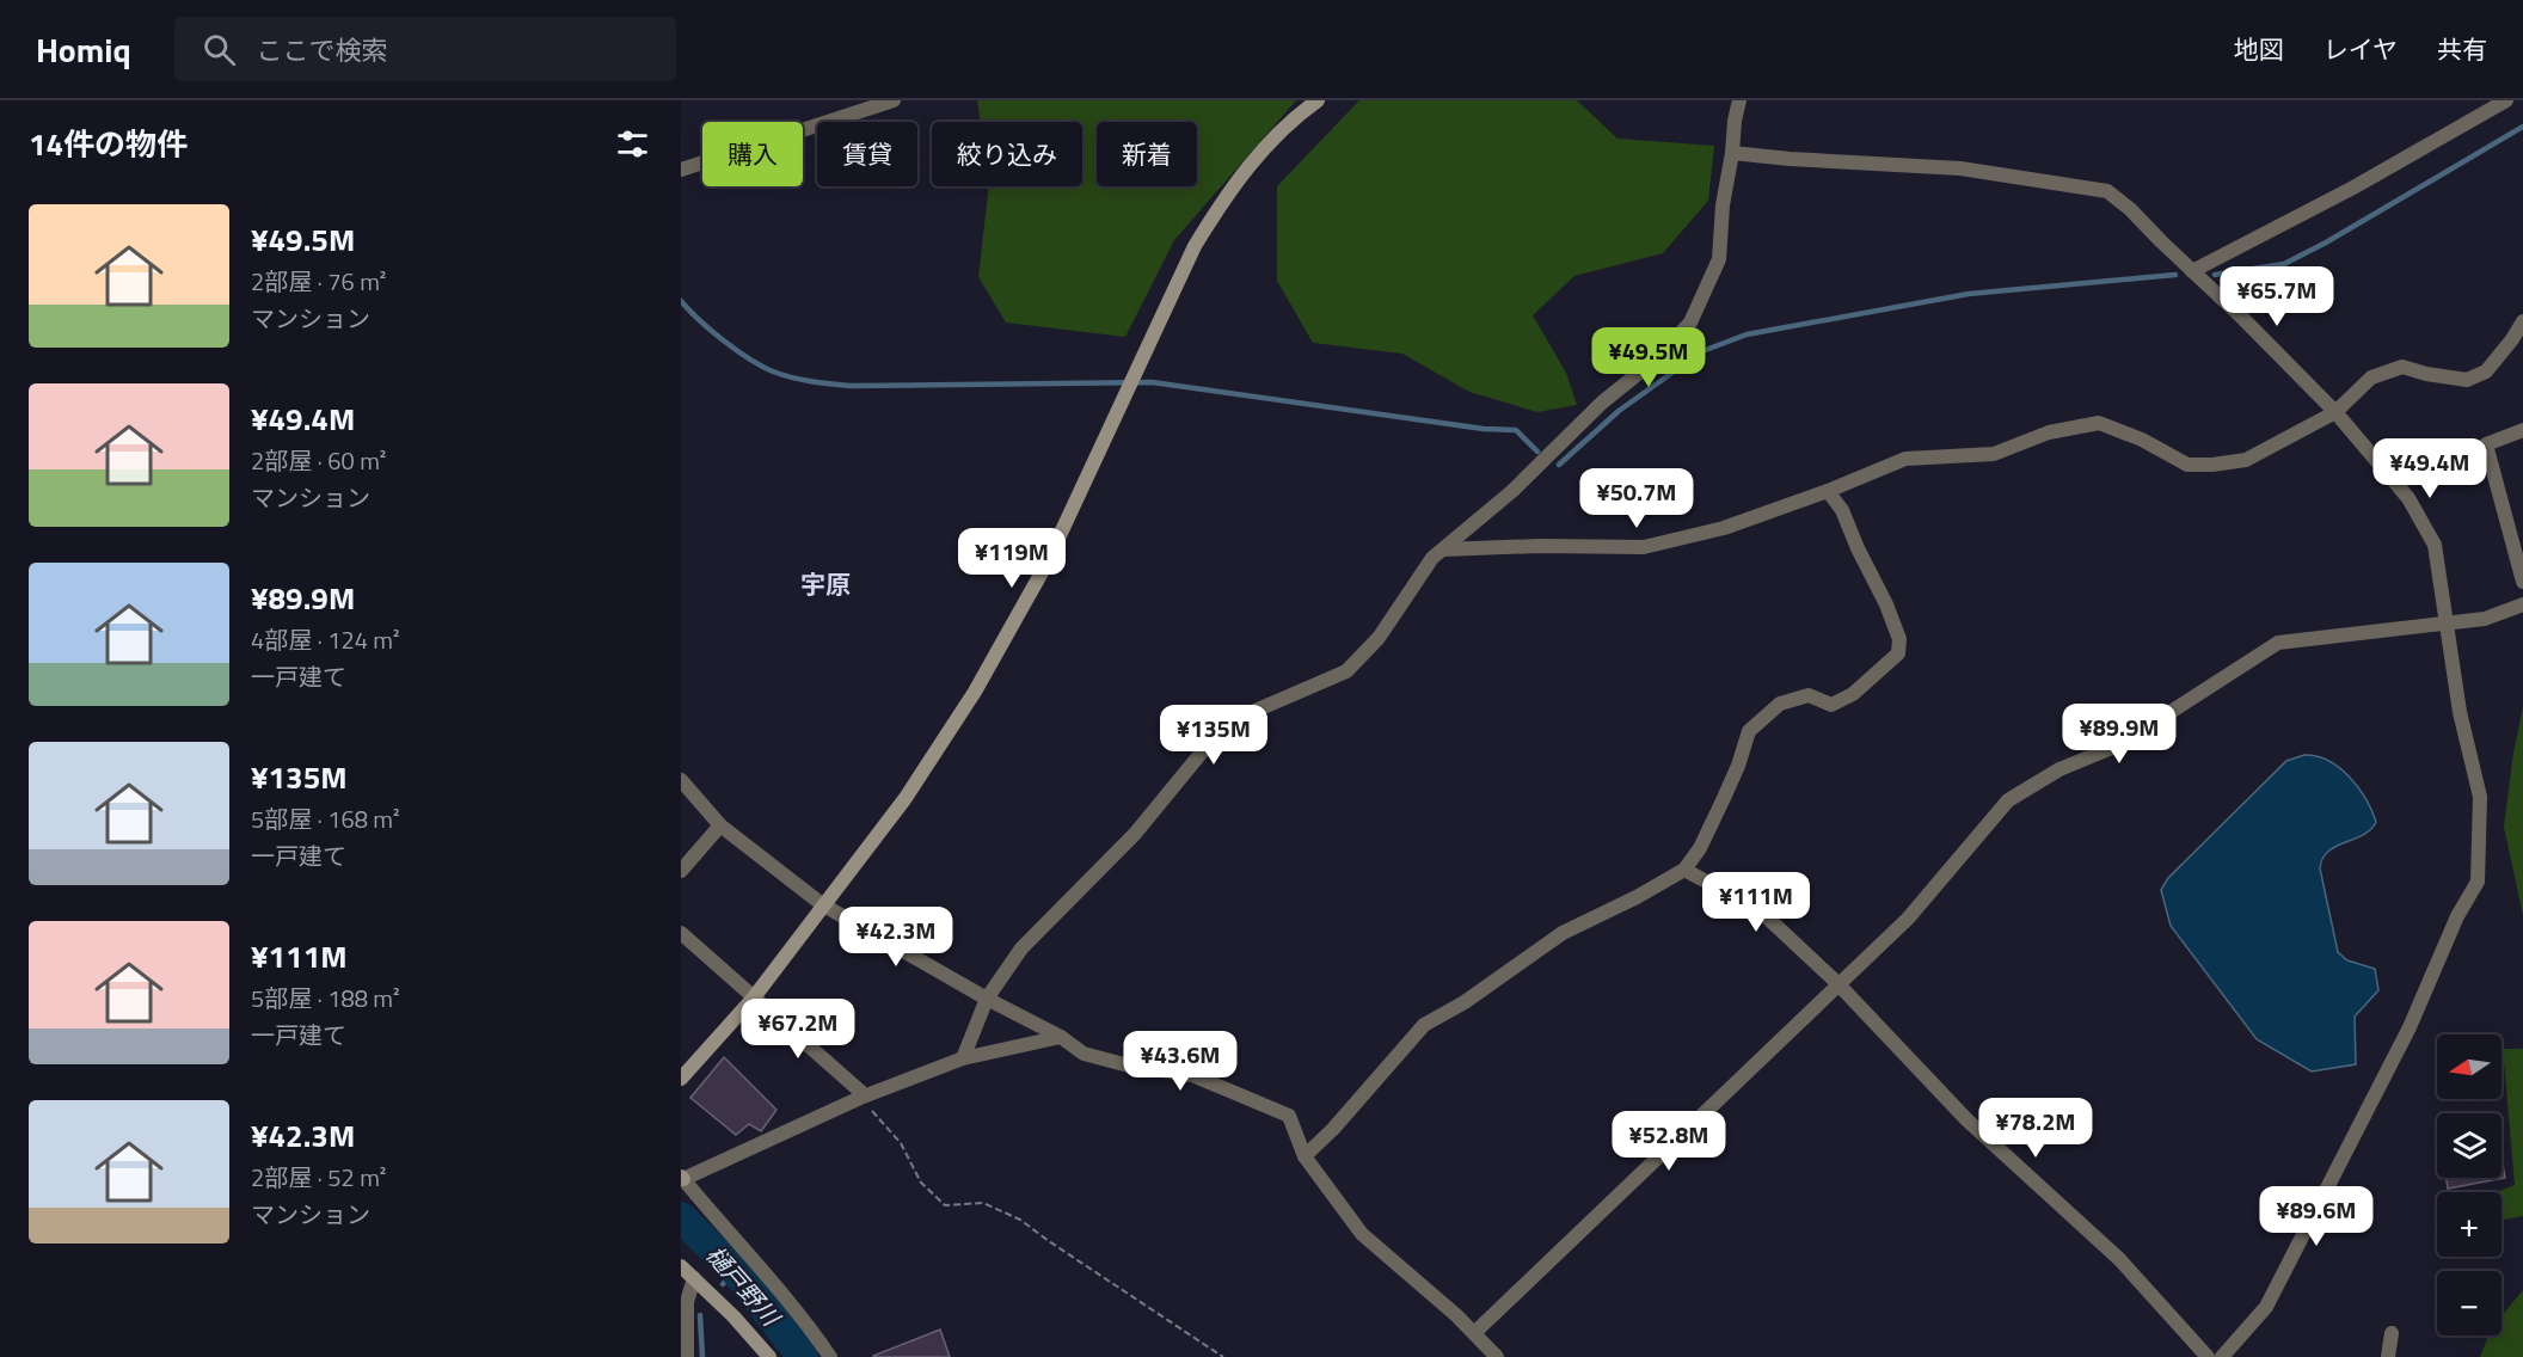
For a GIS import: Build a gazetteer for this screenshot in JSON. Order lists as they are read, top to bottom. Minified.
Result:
{"districts":["宇原"],"water":["樋戸野川"],"north":"left","page":{"header":"Homiq","search":"ここで検索","nav":["地図","レイヤ","共有"],"heading":"14件の物件","chip":["購入","賃貸","絞り込み","新着"],"list":[{"name":"¥49.5M","note":"2部屋 · 76 m² · マンション"},{"name":"¥49.4M","note":"2部屋 · 60 m² · マンション"},{"name":"¥89.9M","note":"4部屋 · 124 m² · 一戸建て"},{"name":"¥135M","note":"5部屋 · 168 m² · 一戸建て"},{"name":"¥111M","note":"5部屋 · 188 m² · 一戸建て"},{"name":"¥42.3M","note":"2部屋 · 52 m² · マンション"}],"price":["¥65.7M","¥49.5M","¥49.4M","¥50.7M","¥119M","¥89.9M","¥135M","¥111M","¥42.3M","¥67.2M","¥43.6M","¥78.2M","¥52.8M","¥89.6M"],"map_buttons":["+","−"]}}
